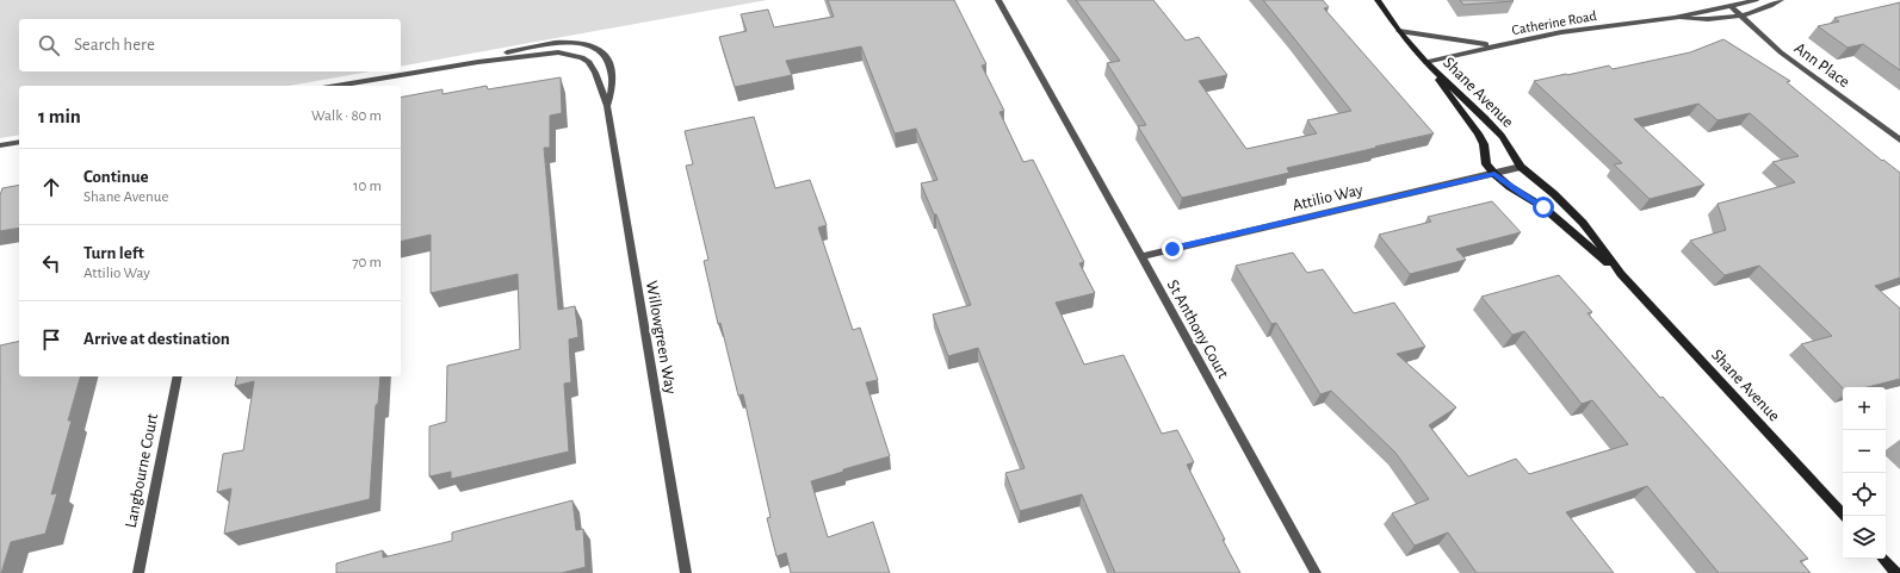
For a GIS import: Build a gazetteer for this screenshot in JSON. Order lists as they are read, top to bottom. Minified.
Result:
{"streets":{"street":["Catherine Road","Ann Place","Shane Avenue","Attilio Way","St Anthony Court","Willowgreen Way","Langbourne Court"]},"crossings":[["Catherine Road","Ann Place"],["Catherine Road","Shane Avenue"],["Shane Avenue","Attilio Way"],["Attilio Way","St Anthony Court"]],"page":{"search":"Search here","heading":["1 min","Walk · 80 m"],"list":[["Continue","Shane Avenue","10 m"],["Turn left","Attilio Way","70 m"],"Arrive at destination"],"map_buttons":["+","−"]}}
